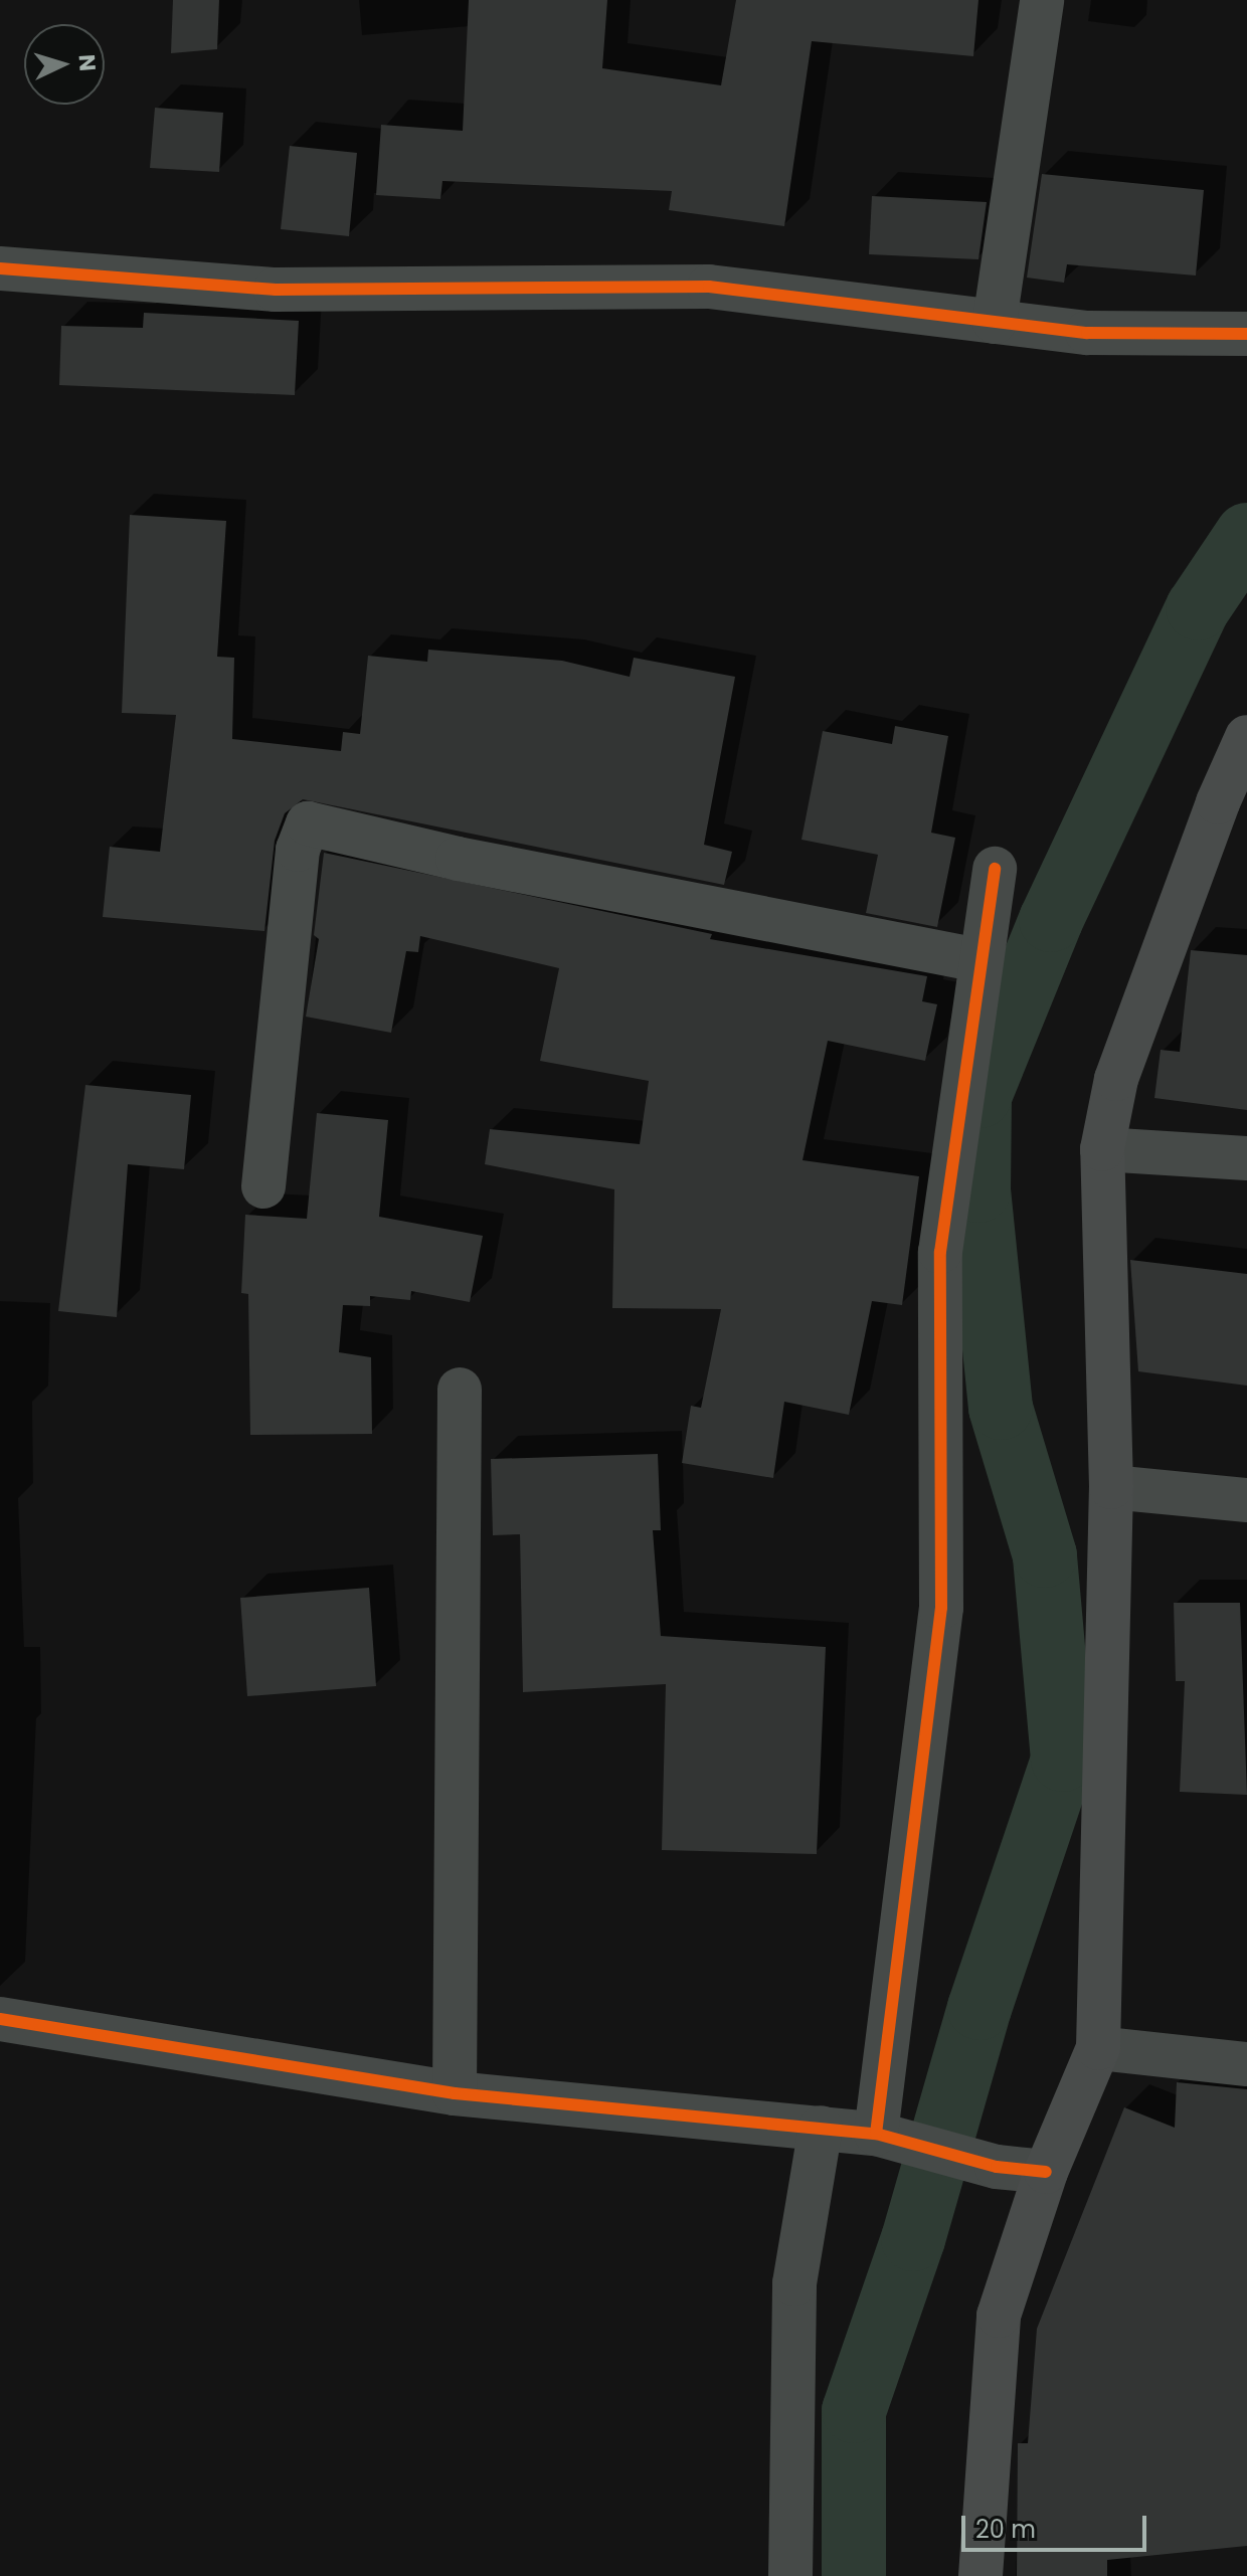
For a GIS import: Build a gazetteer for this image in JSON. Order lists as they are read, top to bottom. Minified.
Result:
{"scale_bar":"20 m","north":"right"}
